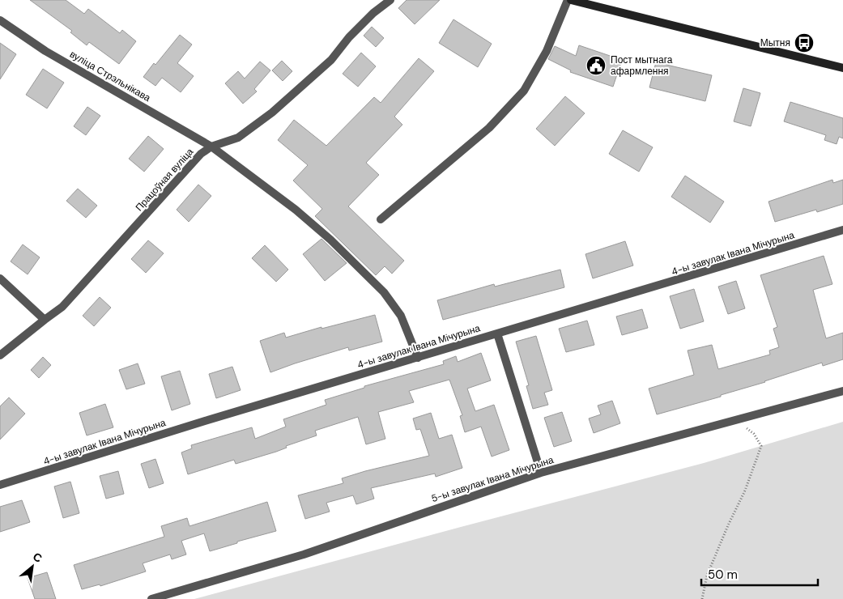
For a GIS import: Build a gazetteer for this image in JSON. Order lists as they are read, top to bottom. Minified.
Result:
{"streets":{"street":["вуліца Стрэльнікава","Працоўная вуліца","4-ы завулак Івана Мічурына","5-ы завулак Івана Мічурына"]},"crossings":[["вуліца Стрэльнікава","Працоўная вуліца"],["вуліца Стрэльнікава","4-ы завулак Івана Мічурына"]],"places":{"bus stop":["Мытня"],"public building":["Пост мытнага афармлення"]},"scale_bar":"50 m","north":"top right"}
